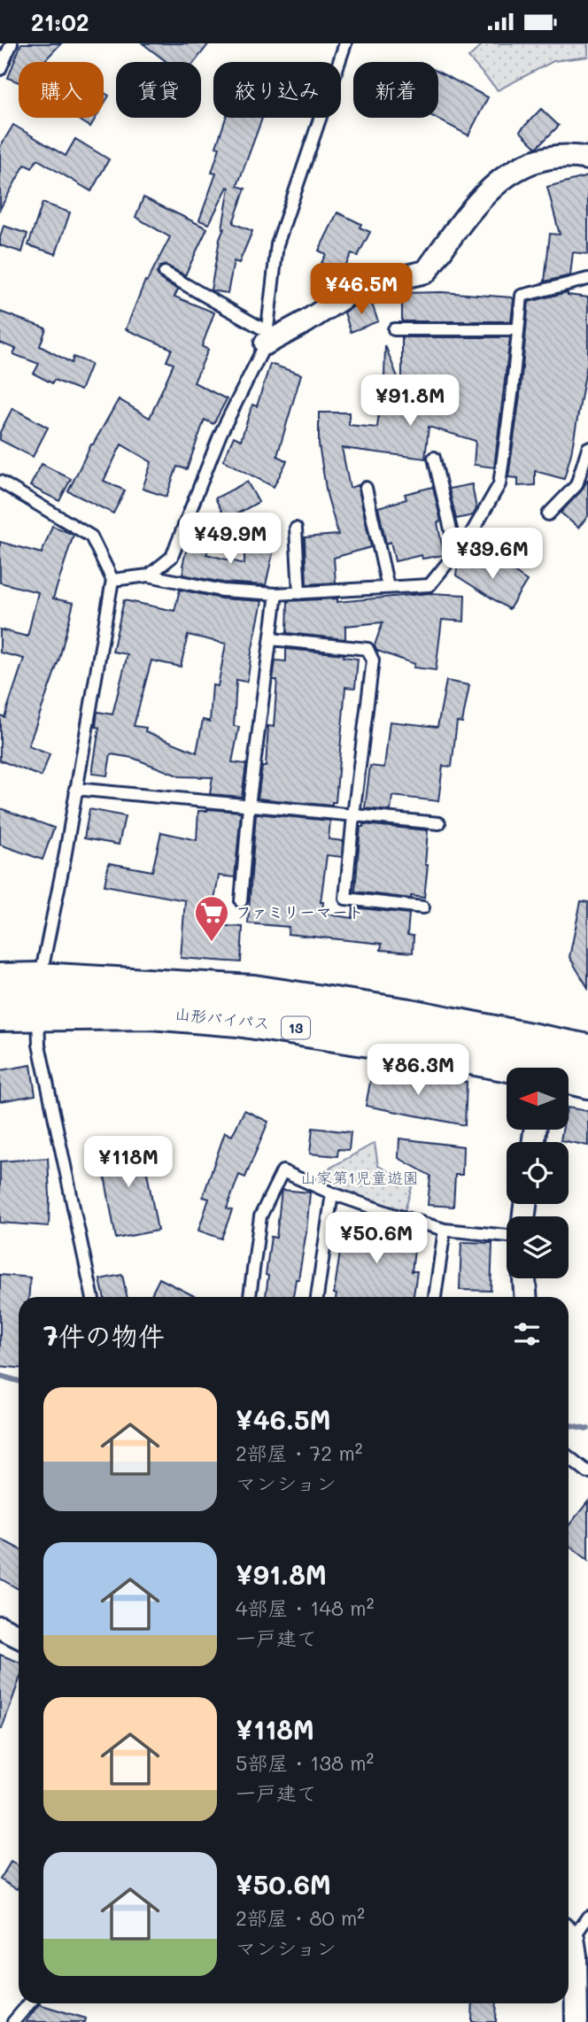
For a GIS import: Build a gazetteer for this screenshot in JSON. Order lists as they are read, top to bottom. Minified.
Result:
{"streets":{"highway":["山形バイパス","13"]},"parks":["山家第1児童遊園"],"places":{"supermarket":["ファミリーマート"]},"north":"left","page":{"status":"21:02","chip":["購入","賃貸","絞り込み","新着"],"price":["¥46.5M","¥91.8M","¥49.9M","¥39.6M","¥86.3M","¥118M","¥50.6M"],"heading":"7件の物件","list":[{"name":"¥46.5M","note":"2部屋 · 72 m² · マンション"},{"name":"¥91.8M","note":"4部屋 · 148 m² · 一戸建て"},{"name":"¥118M","note":"5部屋 · 138 m² · 一戸建て"},{"name":"¥50.6M","note":"2部屋 · 80 m² · マンション"}]}}
